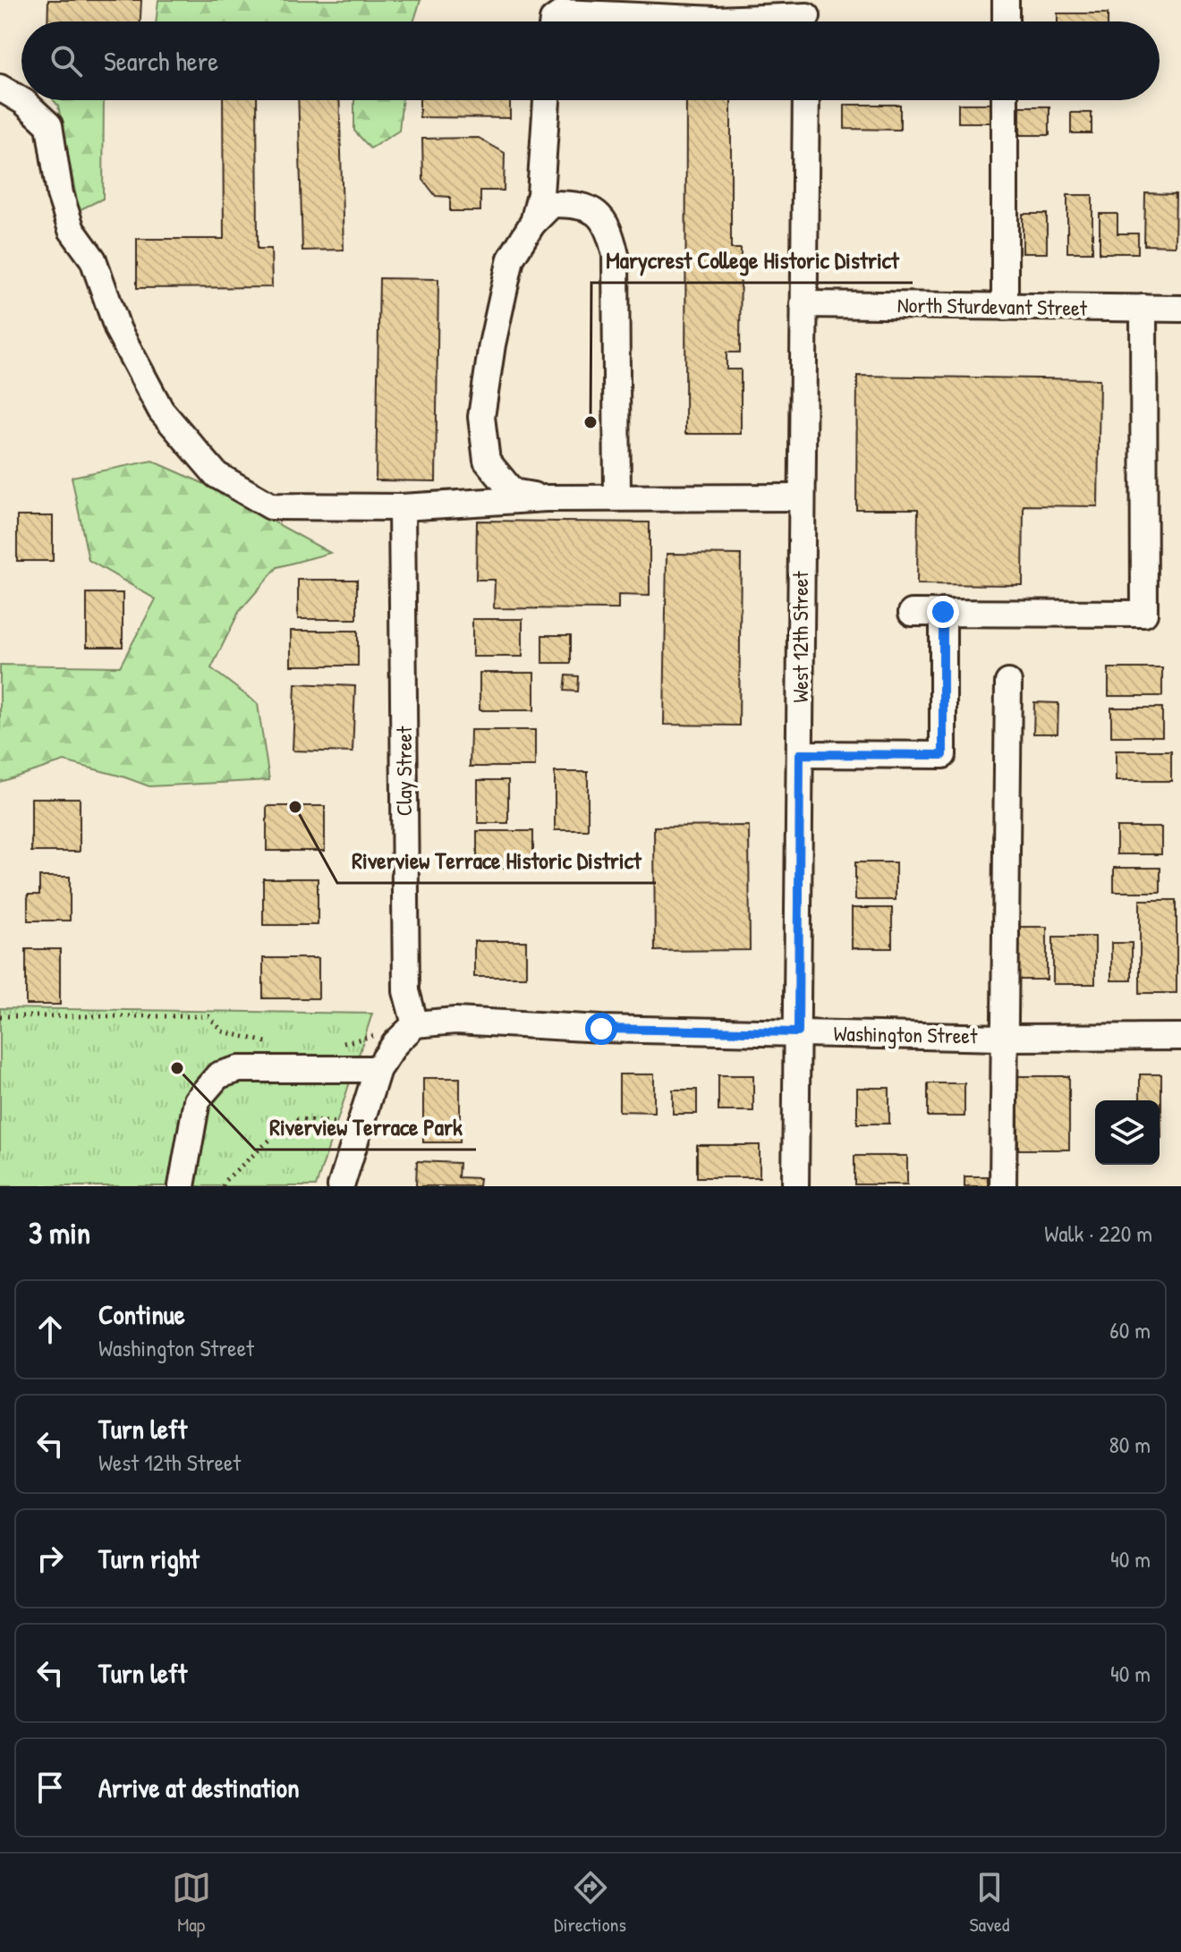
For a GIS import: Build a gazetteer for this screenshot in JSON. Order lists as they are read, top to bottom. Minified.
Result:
{"streets":{"street":["North Sturdevant Street","West 12th Street","Clay Street","Washington Street"]},"crossings":[["North Sturdevant Street","West 12th Street"],["West 12th Street","Washington Street"],["Clay Street","Washington Street"]],"places":["Marycrest College Historic District","Riverview Terrace Historic District","Riverview Terrace Park"],"page":{"search":"Search here","heading":["3 min","Walk · 220 m"],"list":[["Continue","Washington Street","60 m"],["Turn left","West 12th Street","80 m"],["Turn right","40 m"],["Turn left","40 m"],"Arrive at destination"],"nav":["Map","Directions","Saved"]}}
